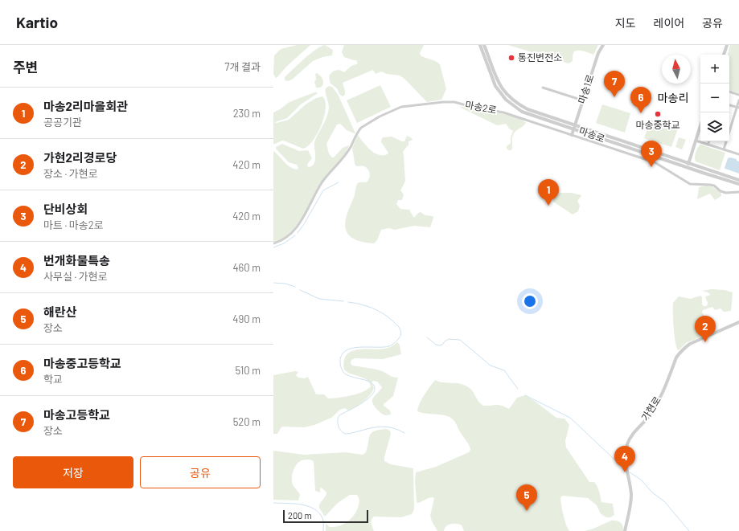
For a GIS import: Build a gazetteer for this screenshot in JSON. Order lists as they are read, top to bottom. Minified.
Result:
{"streets":{"street":["마송1로","마송2로","마송로","가현로"]},"crossings":[["마송1로","마송2로"],["마송1로","마송로"]],"districts":["마송리"],"places":["통진변전소","마송중학교"],"scale_bar":"200 m","north":"top","page":{"header":"Kartio","nav":["지도","레이어","공유"],"heading":["주변","7개 결과"],"map_buttons":["+","−"],"pins":["7","6","3","1","2","4","5"],"list":[{"mark":"1","name":"마송2리마을회관","note":"공공기관","value":"230 m"},{"mark":"2","name":"가현2리경로당","note":"장소 · 가현로","value":"420 m"},{"mark":"3","name":"단비상회","note":"마트 · 마송2로","value":"420 m"},{"mark":"4","name":"번개화물특송","note":"사무실 · 가현로","value":"460 m"},{"mark":"5","name":"해란산","note":"장소","value":"490 m"},{"mark":"6","name":"마송중고등학교","note":"학교","value":"510 m"},{"mark":"7","name":"마송고등학교","note":"장소","value":"520 m"}],"buttons":["저장","공유"],"scale":"200 m"}}
